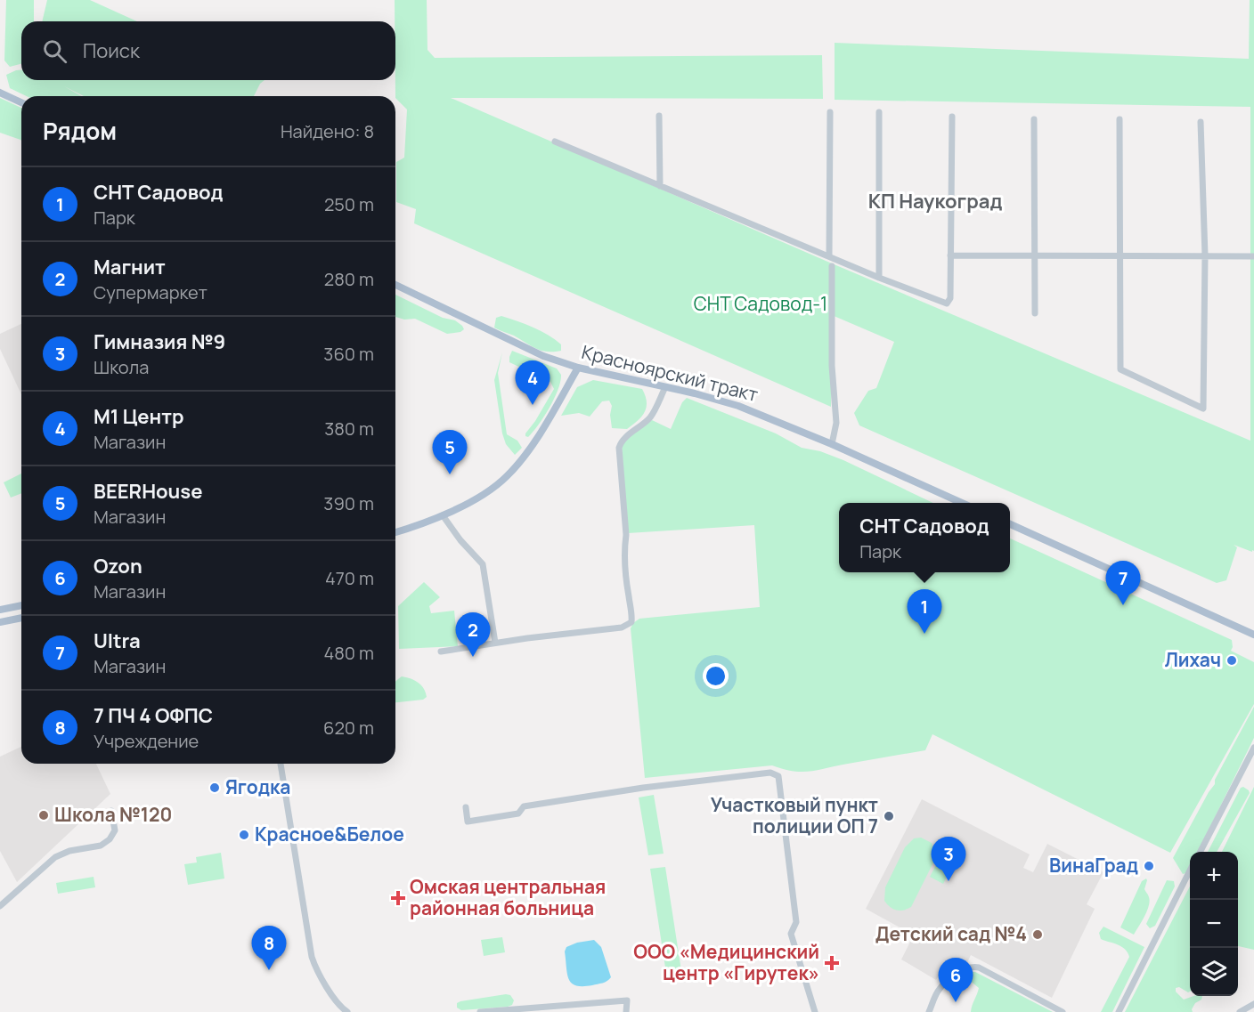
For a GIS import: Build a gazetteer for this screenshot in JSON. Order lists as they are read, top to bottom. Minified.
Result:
{"streets":{"main road":["Красноярский тракт"]},"districts":["КП Наукоград"],"parks":["СНТ Садовод-1"],"places":{"other":["Лихач","Ягодка","Школа №120","Участковый пункт полиции ОП 7","Красное&Белое","ВинаГрад","Детский сад №4"],"health":["Омская центральная районная больница","ООО «Медицинский центр «Гирутек»"]},"page":{"search":"Поиск","heading":["Рядом","Найдено: 8"],"list":[{"mark":"1","name":"СНТ Садовод","note":"Парк","value":"250 m"},{"mark":"2","name":"Магнит","note":"Супермаркет","value":"280 m"},{"mark":"3","name":"Гимназия №9","note":"Школа","value":"360 m"},{"mark":"4","name":"М1 Центр","note":"Магазин","value":"380 m"},{"mark":"5","name":"BEERHouse","note":"Магазин","value":"390 m"},{"mark":"6","name":"Ozon","note":"Магазин","value":"470 m"},{"mark":"7","name":"Ultra","note":"Магазин","value":"480 m"},{"mark":"8","name":"7 ПЧ 4 ОФПС","note":"Учреждение","value":"620 m"}],"pins":["4","5","7","1","2","3","8","6"],"popup":["СНТ Садовод","Парк"],"map_buttons":["+","−"]}}
